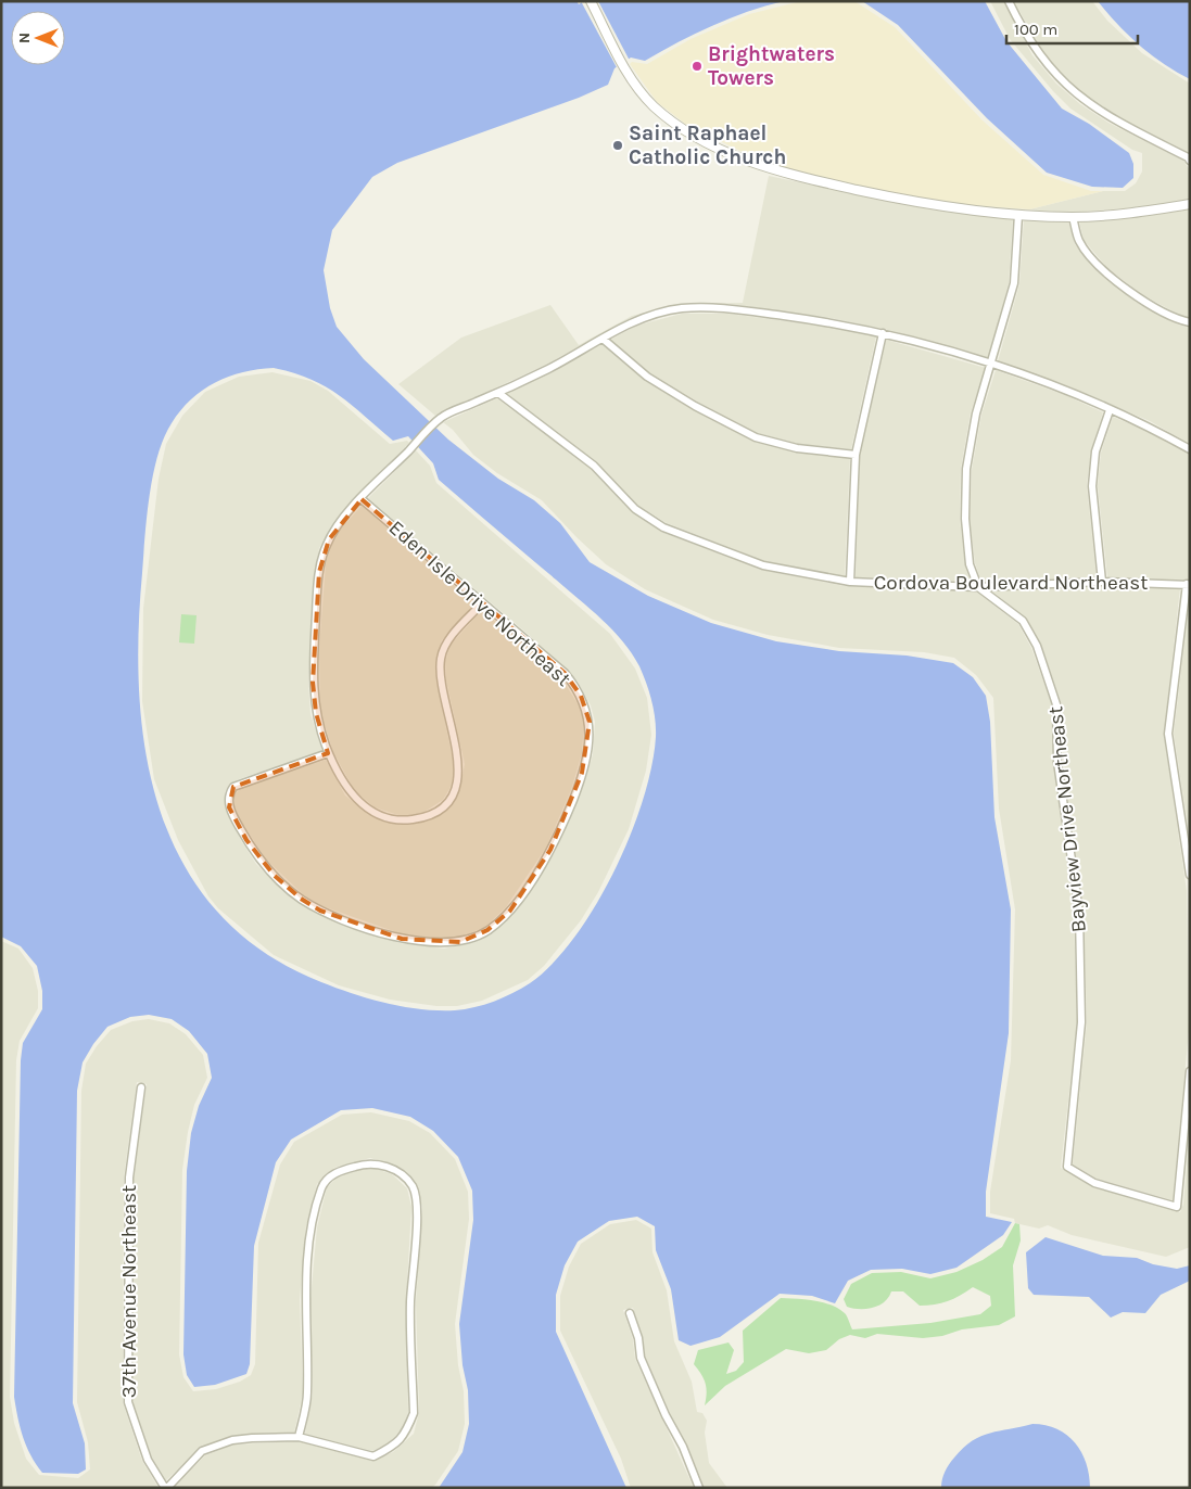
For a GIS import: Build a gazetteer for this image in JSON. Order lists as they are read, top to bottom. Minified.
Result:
{"streets":{"street":["Cordova Boulevard Northeast","Eden Isle Drive Northeast","Bayview Drive Northeast","37th Avenue Northeast"]},"crossings":[["Cordova Boulevard Northeast","Bayview Drive Northeast"]],"places":["Brightwaters Towers","Saint Raphael Catholic Church"],"scale_bar":"100 m","north":"left"}
